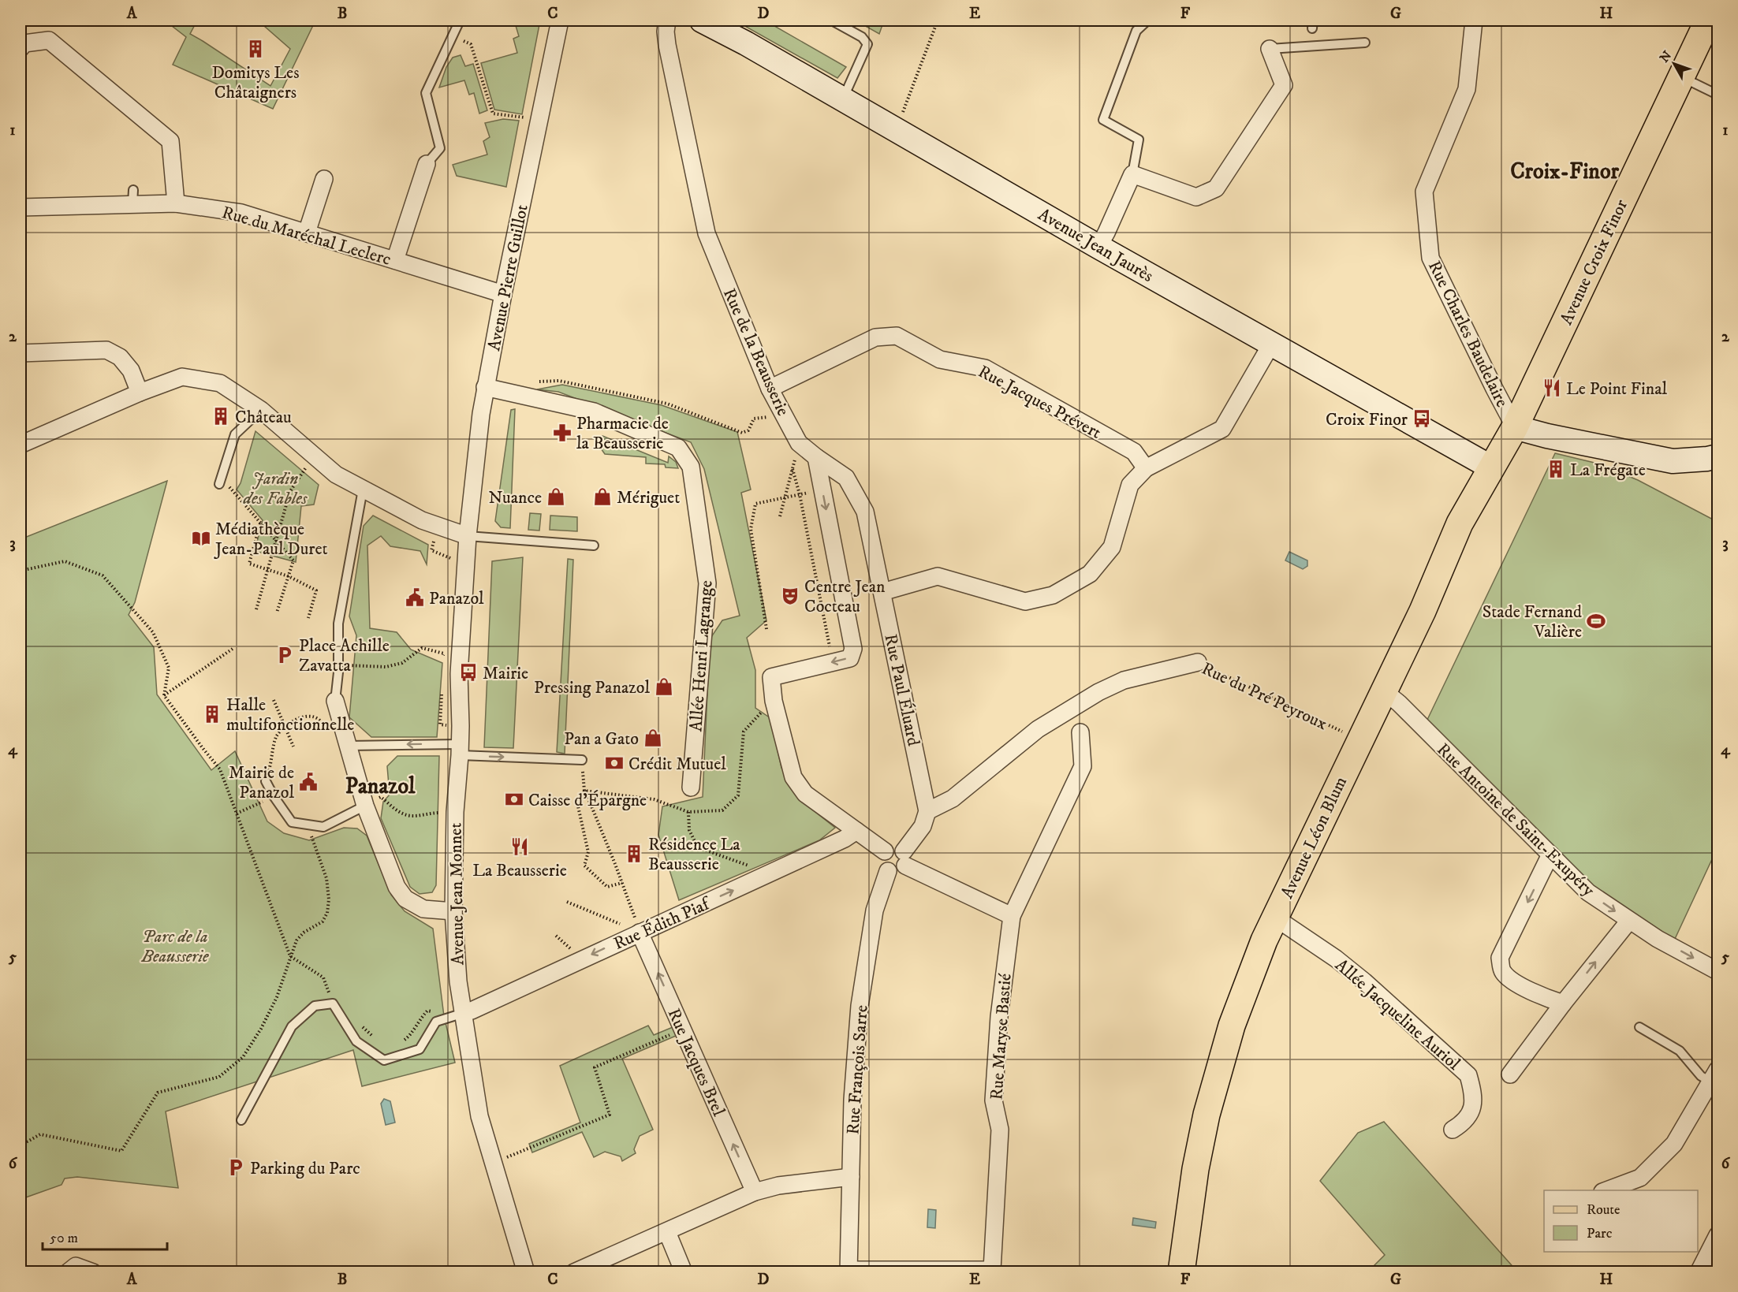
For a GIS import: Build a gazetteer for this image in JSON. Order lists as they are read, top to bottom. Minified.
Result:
{"streets":{"main road":["Avenue Jean Jaurès","Avenue Croix Finor","Avenue Léon Blum"],"street":["Rue du Maréchal Leclerc","Avenue Pierre Guillot","Rue Charles Baudelaire","Rue de la Beausserie","Rue Jacques Prévert","Allée Henri Lagrange","Rue Paul Éluard","Rue du Pré Peyroux","Rue Antoine de Saint-Exupéry","Avenue Jean Monnet","Rue Édith Piaf","Allée Jacqueline Auriol","Rue Maryse Bastié","Rue Jacques Brel","Rue François Sarre"]},"crossings":[["Rue du Maréchal Leclerc","Avenue Pierre Guillot"],["Avenue Jean Jaurès","Avenue Léon Blum"],["Avenue Croix Finor","Rue Charles Baudelaire"],["Avenue Croix Finor","Avenue Léon Blum"],["Avenue Pierre Guillot","Allée Henri Lagrange"],["Avenue Pierre Guillot","Avenue Jean Monnet"],["Rue Charles Baudelaire","Avenue Léon Blum"],["Rue de la Beausserie","Rue Jacques Prévert"],["Rue de la Beausserie","Rue Paul Éluard"],["Rue Paul Éluard","Rue du Pré Peyroux"],["Rue du Pré Peyroux","Avenue Léon Blum"],["Rue Antoine de Saint-Exupéry","Avenue Léon Blum"],["Avenue Léon Blum","Allée Jacqueline Auriol"],["Avenue Jean Monnet","Rue Édith Piaf"],["Rue Édith Piaf","Rue Jacques Brel"],["Rue Maryse Bastié","Rue François Sarre"]],"one_way":["Rue Antoine de Saint-Exupéry","Rue Jacques Brel"],"districts":["Croix-Finor","Panazol"],"parks":["Jardin des Fables","Parc de la Beausserie"],"places":{"building":["Domitys Les Châtaigners","Château","La Frégate","Halle multifonctionnelle","Résidence La Beausserie"],"restaurant":["Le Point Final","La Beausserie"],"bus stop":["Croix Finor","Mairie"],"pharmacy":["Pharmacie de la Beausserie"],"shop":["Nuance","Mériguet","Pressing Panazol","Pan a Gato"],"library":["Médiathèque Jean-Paul Duret"],"theatre":["Centre Jean Cocteau"],"public building":["Panazol","Mairie de Panazol"],"sports":["Stade Fernand Valière"],"parking":["Place Achille Zavatta","Parking du Parc"],"bank":["Crédit Mutuel","Caisse d'Épargne"]},"legend":["Route","Parc"],"scale_bar":"50 m","north":"top left","grid":{"columns":["A","B","C","D","E","F","G","H"],"rows":["1","2","3","4","5","6"]}}
